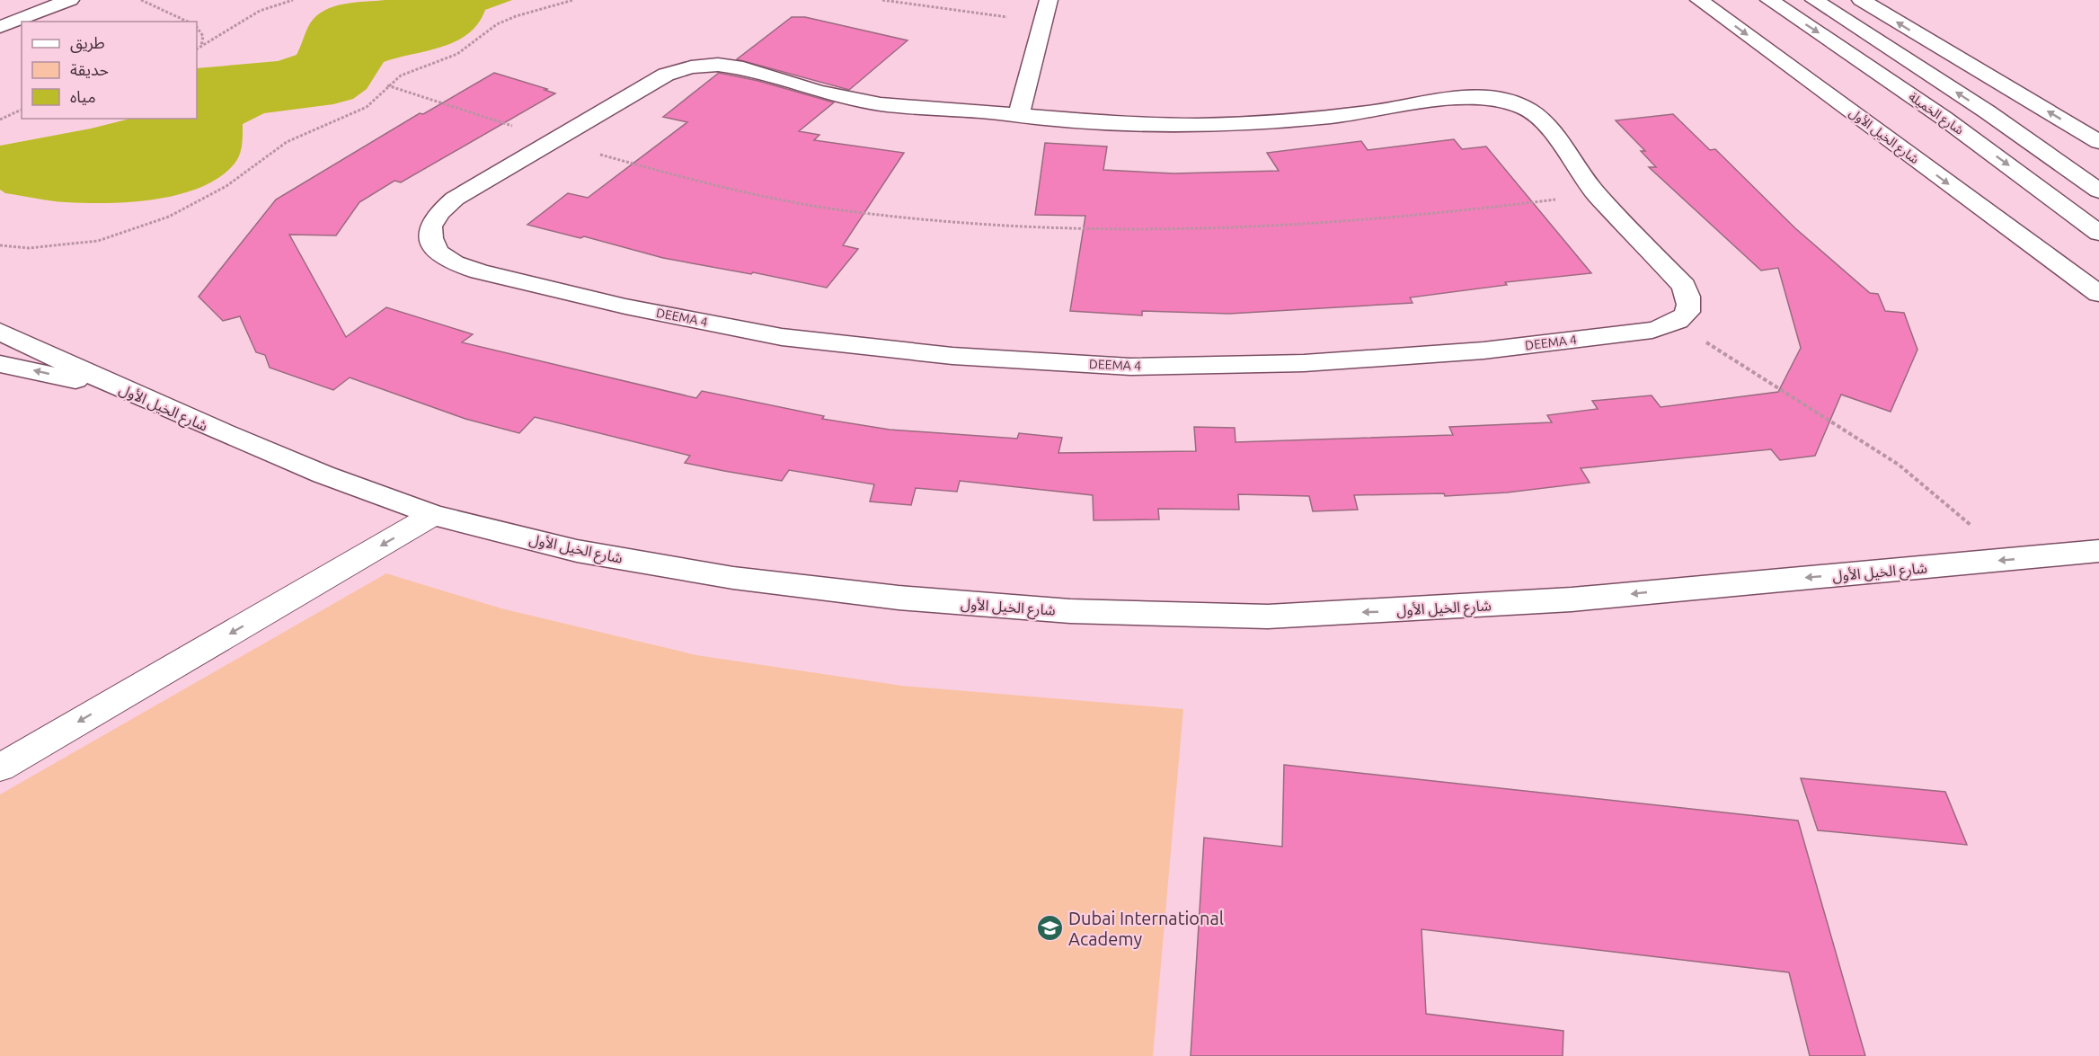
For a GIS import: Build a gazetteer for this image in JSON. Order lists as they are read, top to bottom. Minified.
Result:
{"streets":{"main road":["شارع الخميلة","شارع الخيل الأول","DEEMA 4"]},"places":{"school or university":["Dubai International Academy"]},"legend":["طريق","حديقة","مياه"]}
